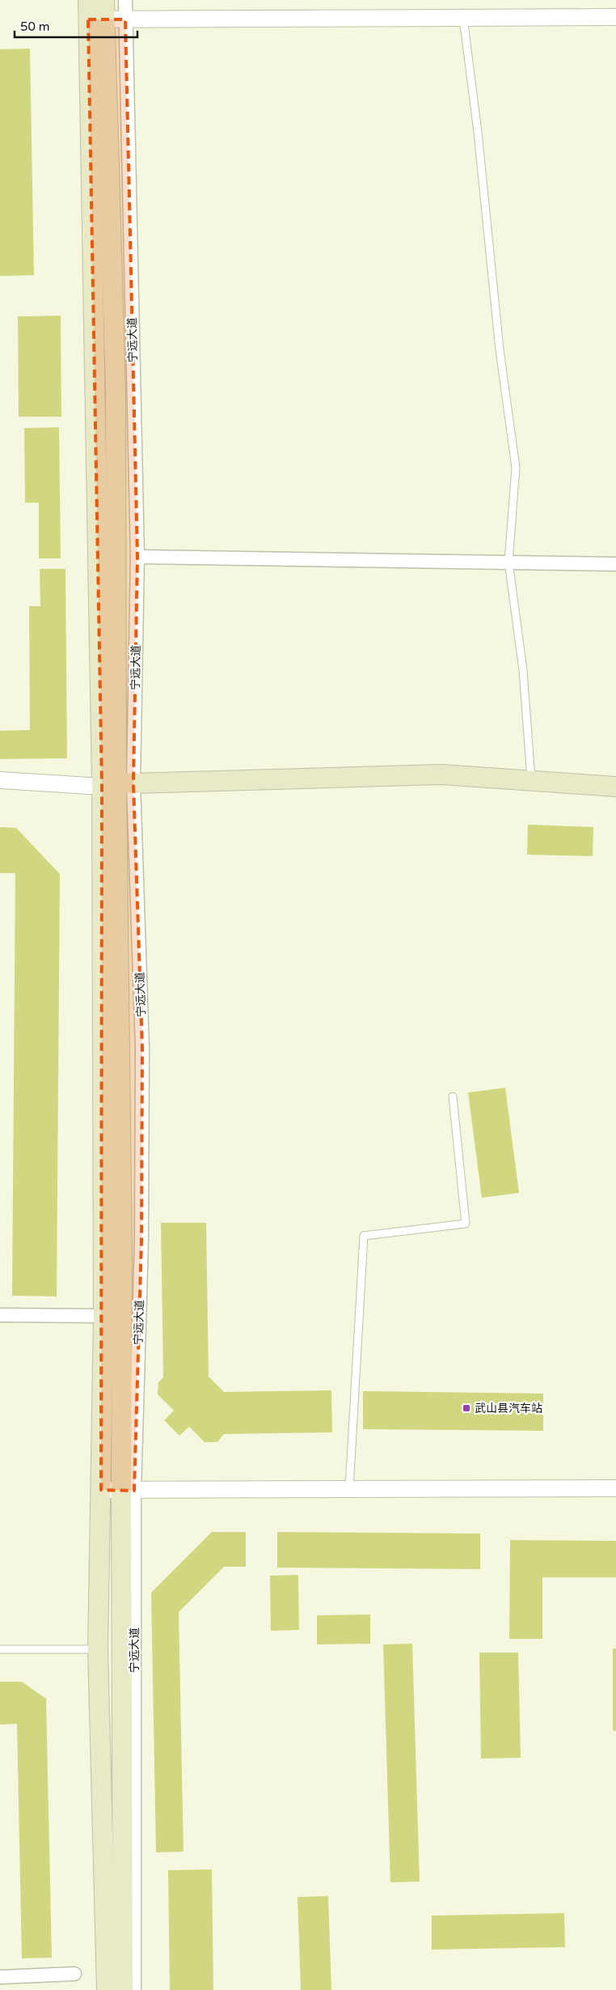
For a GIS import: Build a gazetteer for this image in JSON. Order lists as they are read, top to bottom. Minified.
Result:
{"streets":{"main road":["宁远大道"]},"places":{"transit":["武山县汽车站"]},"scale_bar":"50 m"}
